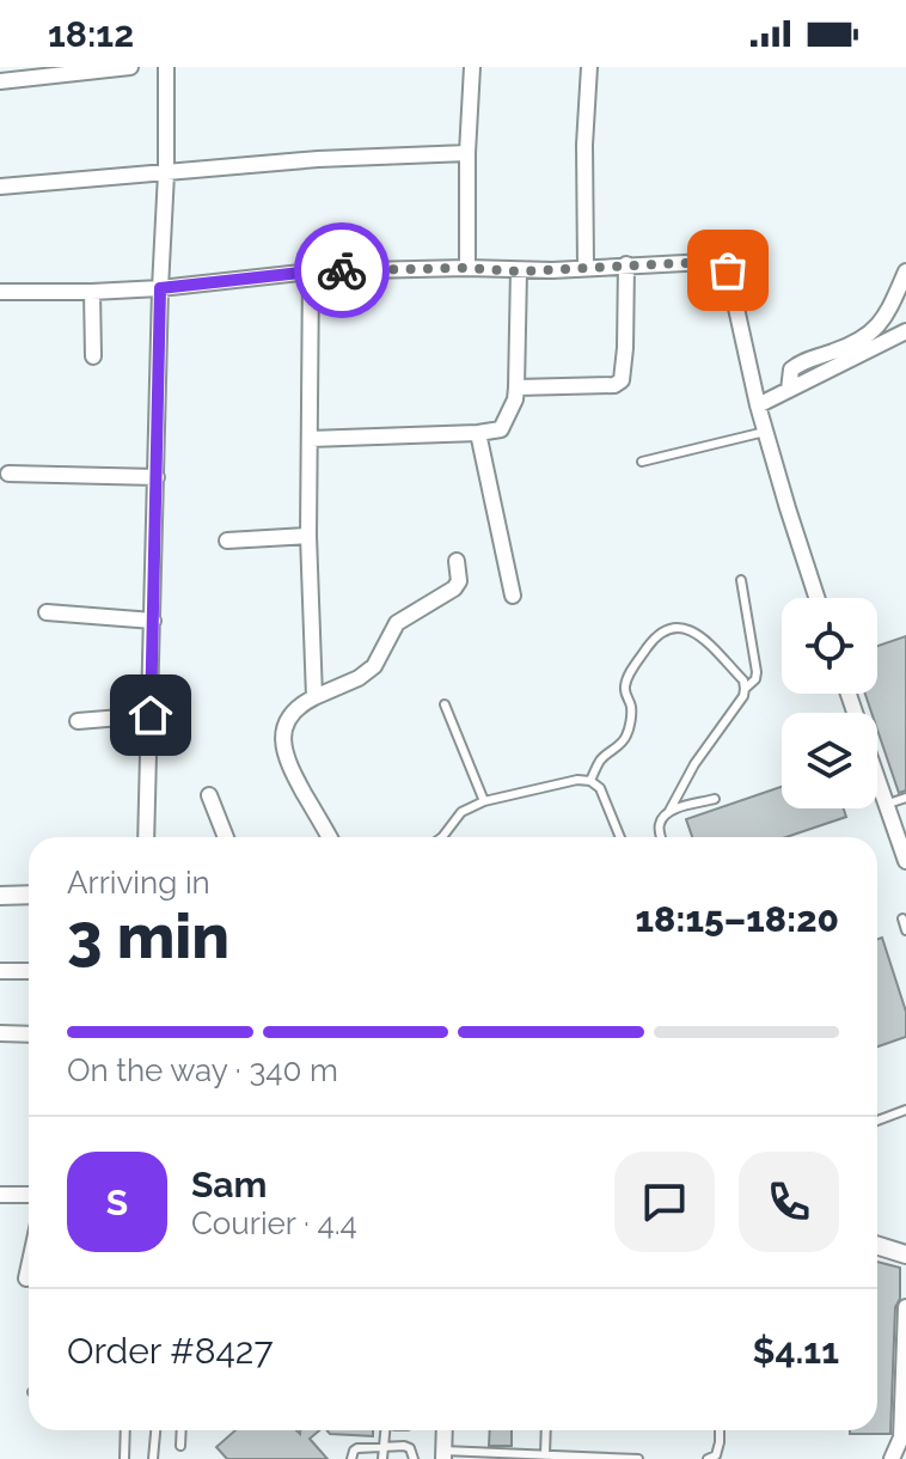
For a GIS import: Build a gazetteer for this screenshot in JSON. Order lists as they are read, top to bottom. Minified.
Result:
{"page":{"status":"18:12","heading":["3 min","Arriving in","18:15–18:20"],"panel":["Sam","Courier · 4.4","Order #8427","$4.11"],"bar":"On the way · 340 m","round":"S"}}
